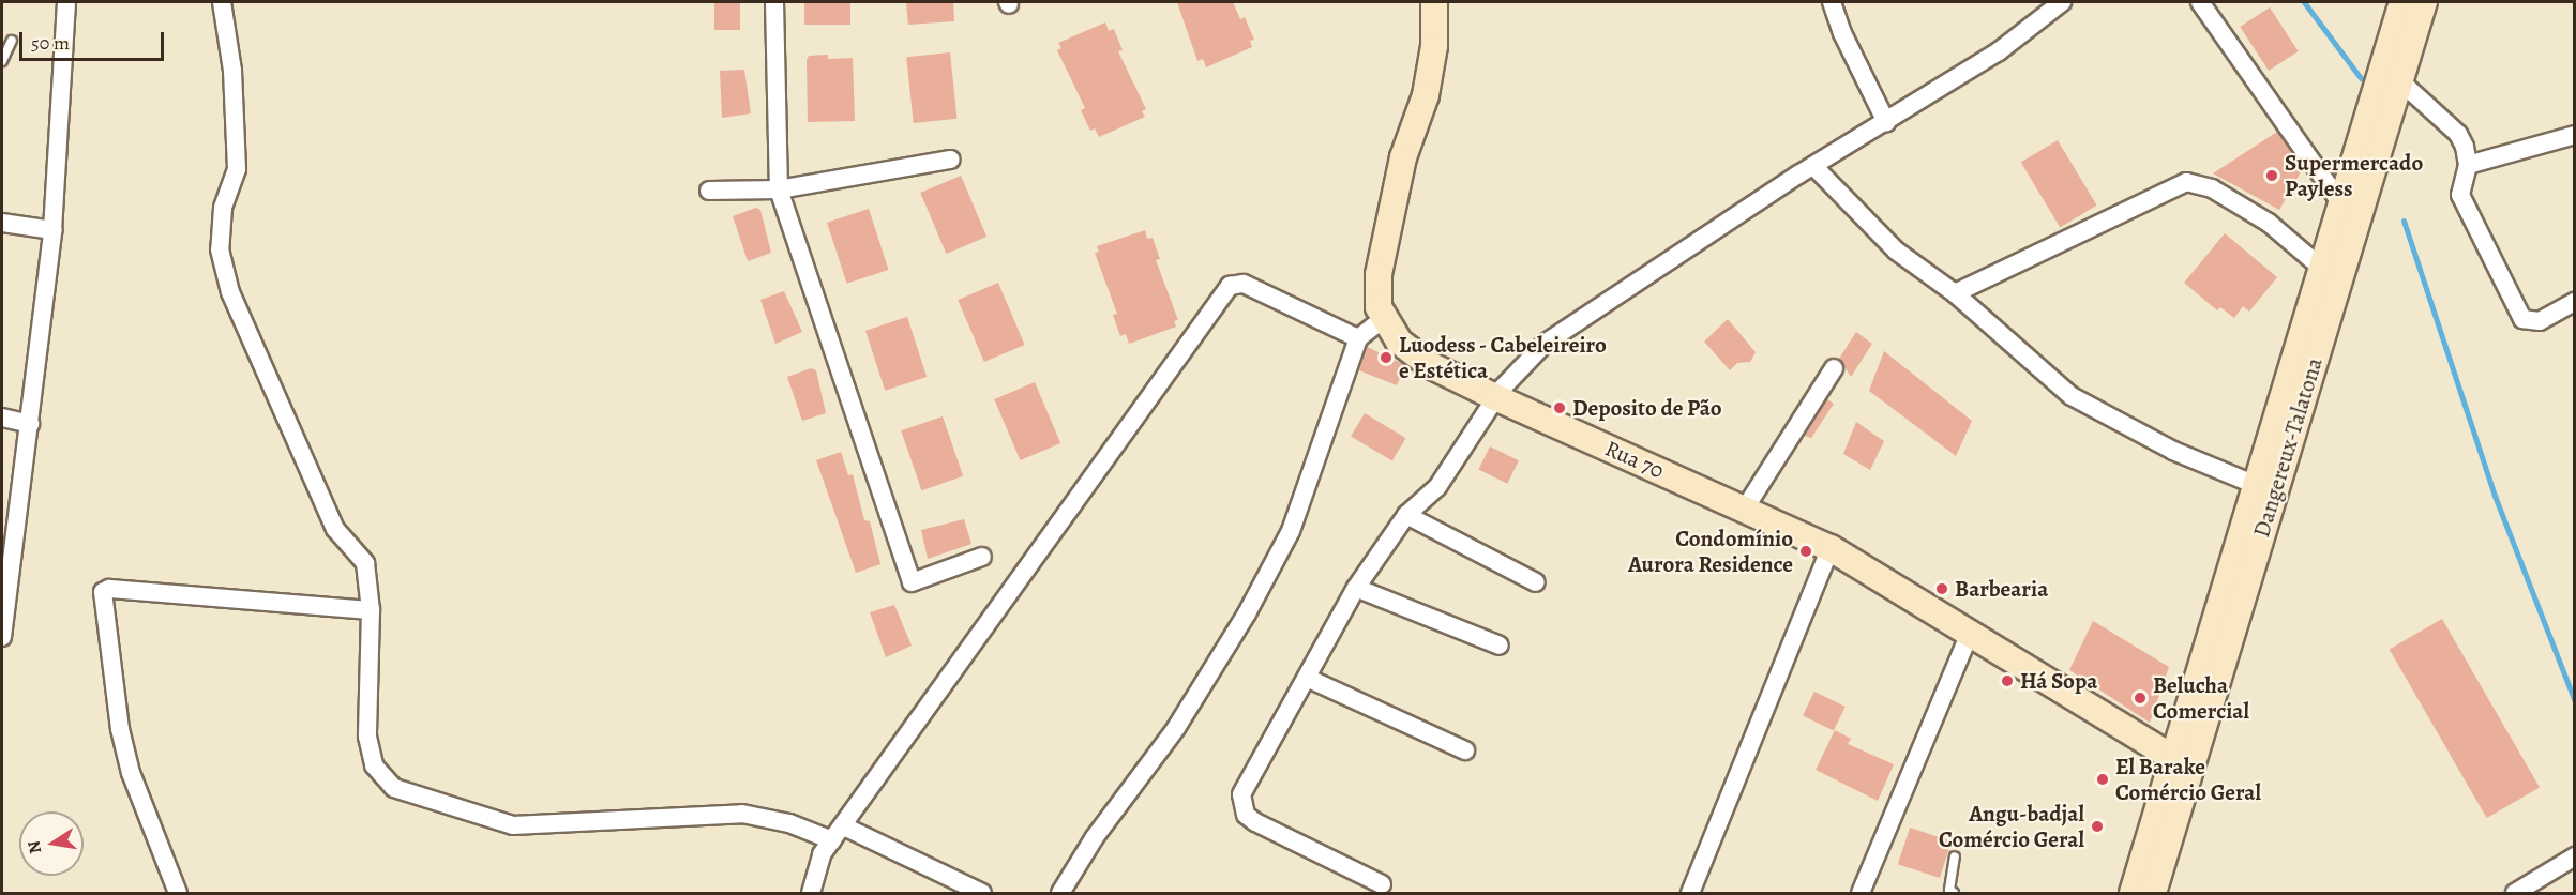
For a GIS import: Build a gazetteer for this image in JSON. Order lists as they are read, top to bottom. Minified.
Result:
{"streets":{"main road":["Dangereux-Talatona","Rua 70"]},"crossings":[["Dangereux-Talatona","Rua 70"]],"places":["Supermercado Payless","Luodess - Cabeleireiro e Estética","Deposito de Pão","Condomínio Aurora Residence","Barbearia","Há Sopa","Belucha Comercial","El Barake Comércio Geral","Angu-badjal Comércio Geral"],"scale_bar":"50 m","north":"left"}
